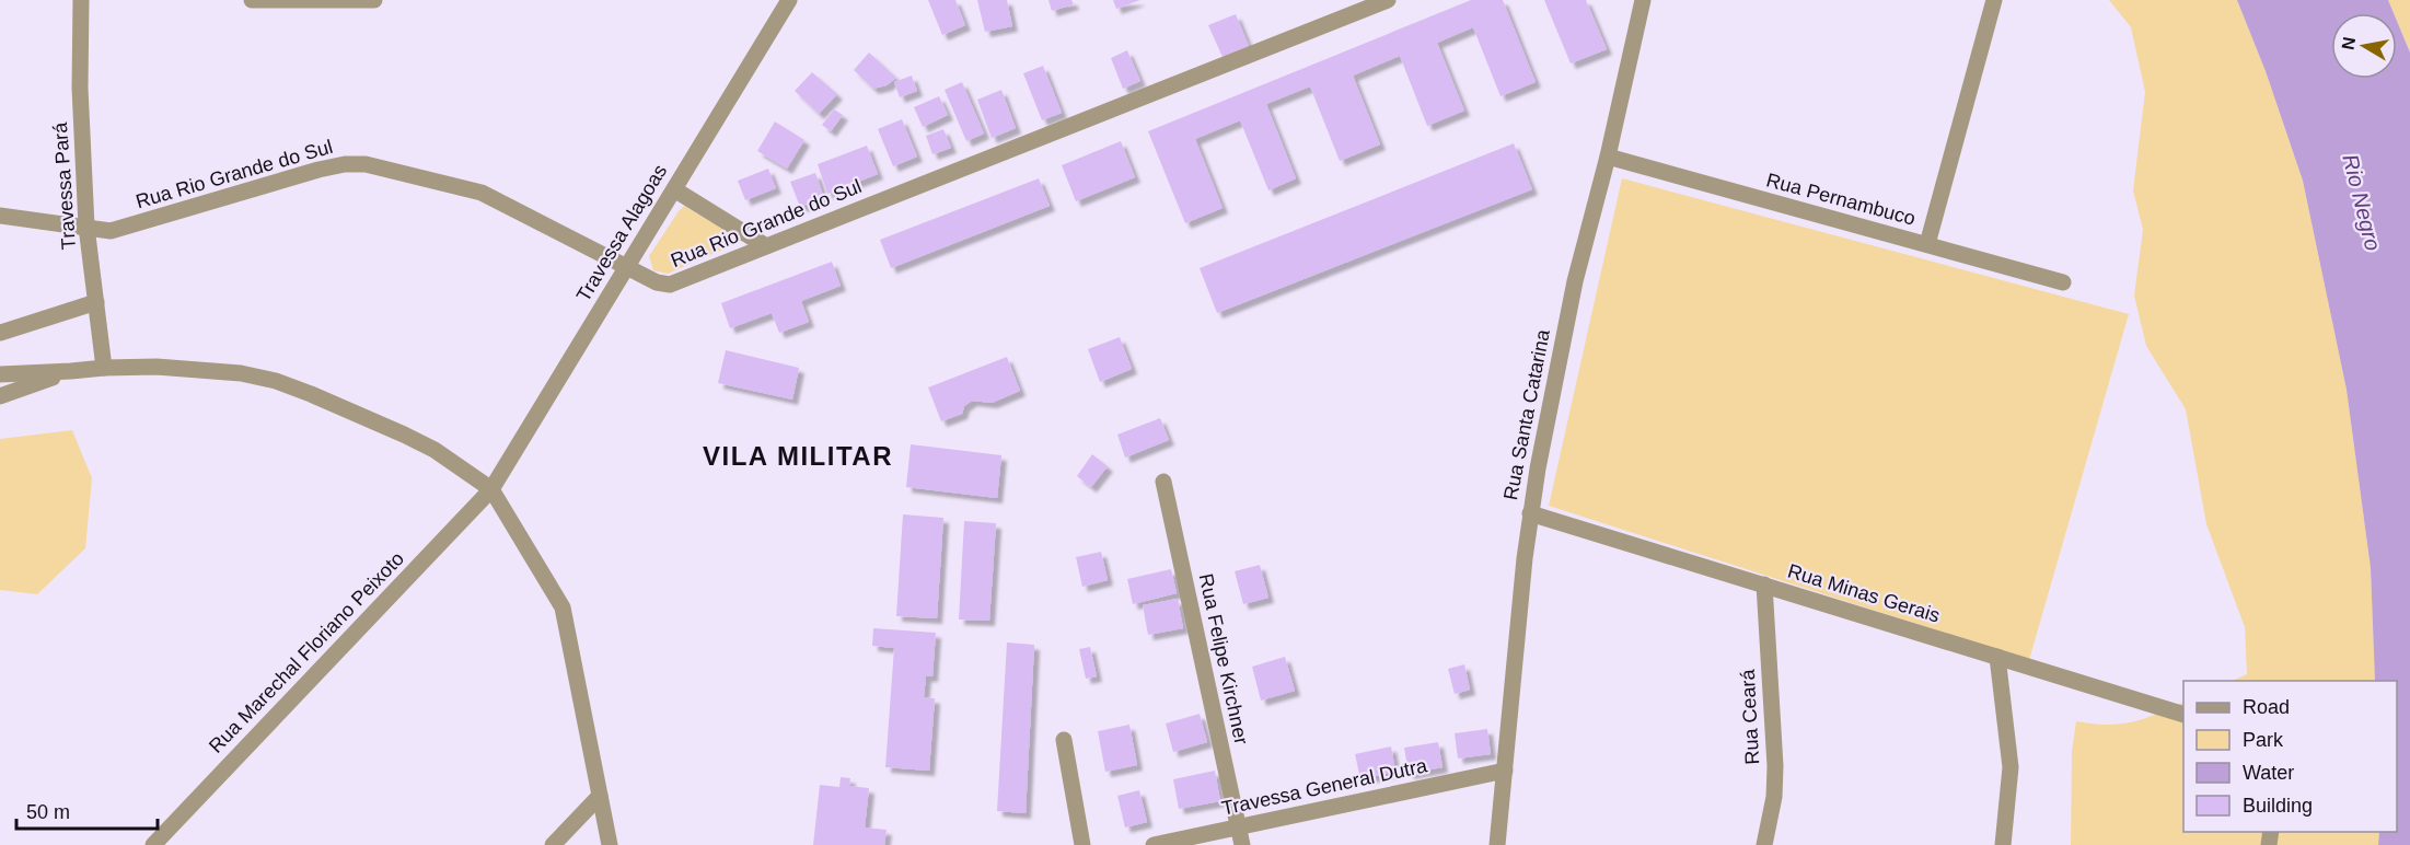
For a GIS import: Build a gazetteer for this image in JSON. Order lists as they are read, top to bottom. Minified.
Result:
{"streets":{"street":["Rua Rio Grande do Sul","Travessa Pará","Rua Pernambuco","Travessa Alagoas","Rua Santa Catarina","Rua Minas Gerais","Rua Marechal Floriano Peixoto","Rua Felipe Kirchner","Rua Ceará","Travessa General Dutra"]},"crossings":[["Rua Rio Grande do Sul","Travessa Pará"],["Rua Rio Grande do Sul","Travessa Alagoas"],["Rua Pernambuco","Rua Santa Catarina"],["Travessa Alagoas","Rua Marechal Floriano Peixoto"],["Rua Santa Catarina","Rua Minas Gerais"],["Rua Santa Catarina","Travessa General Dutra"],["Rua Minas Gerais","Rua Ceará"],["Rua Felipe Kirchner","Travessa General Dutra"]],"districts":["VILA MILITAR"],"water":["Rio Negro"],"legend":["Road","Park","Water","Building"],"scale_bar":"50 m","north":"left"}
